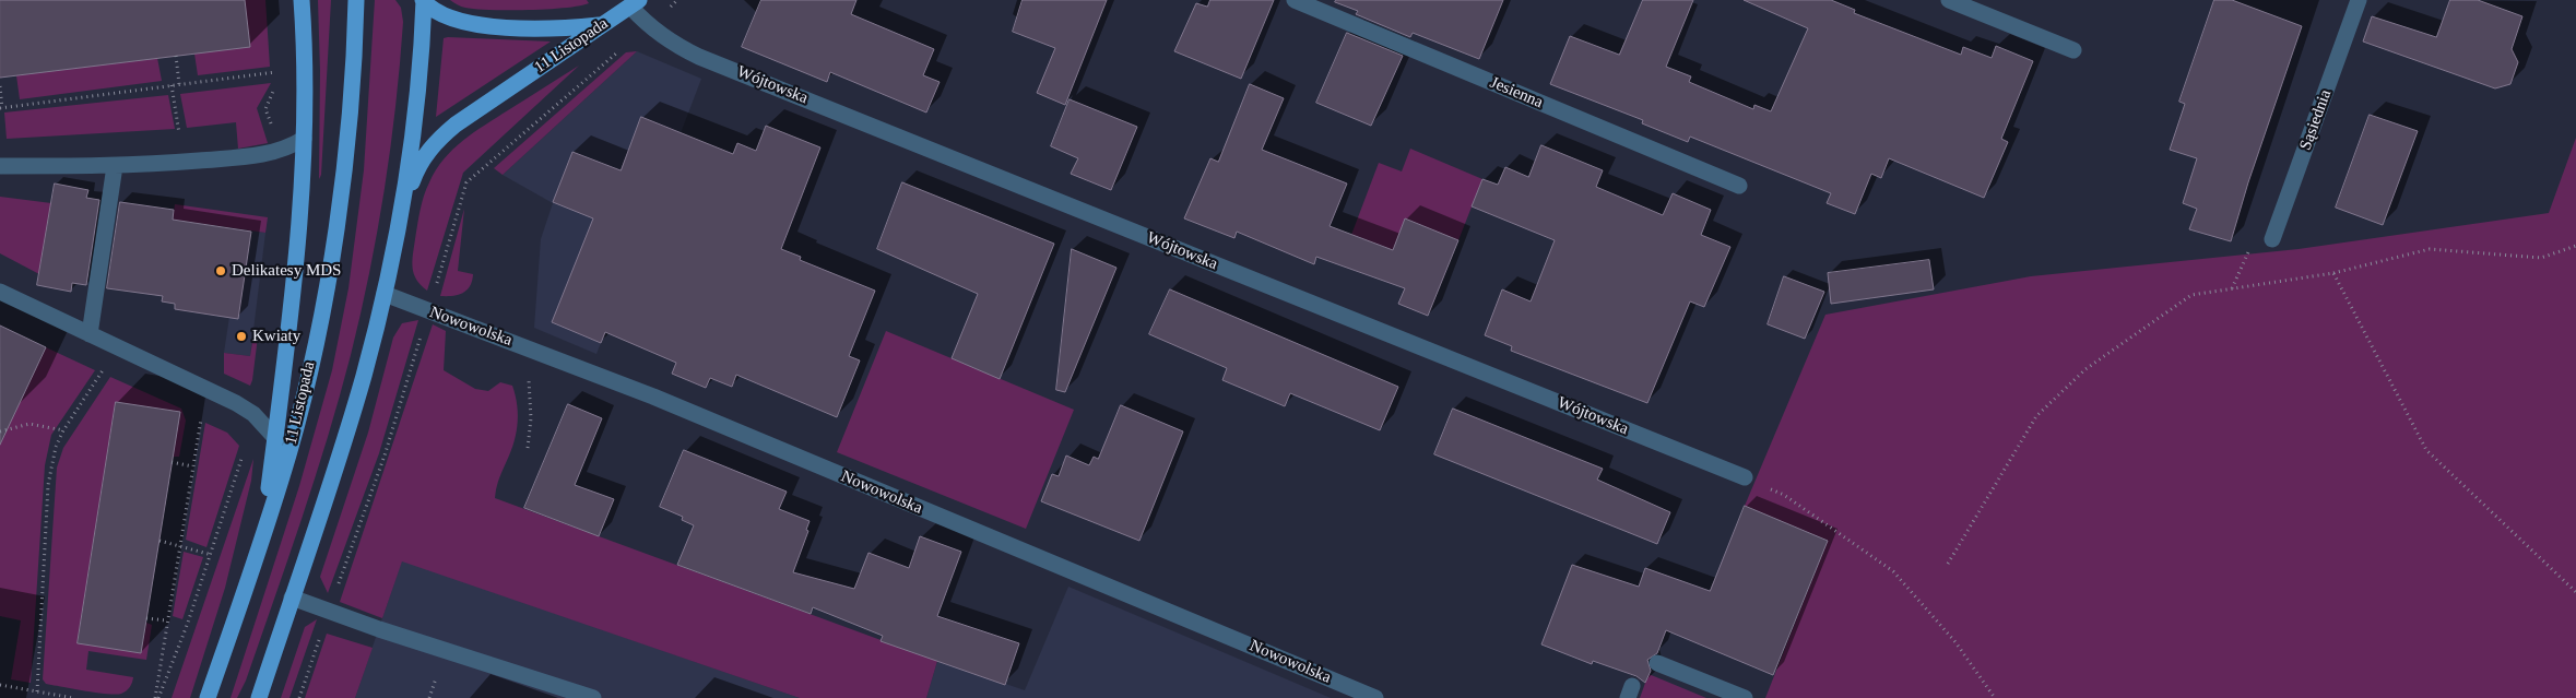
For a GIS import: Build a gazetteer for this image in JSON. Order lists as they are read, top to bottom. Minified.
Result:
{"streets":{"main road":["11 Listopada"],"street":["Wójtowska","Jesienna","Sąsiednia","Nowowolska"]},"crossings":[["11 Listopada","Wójtowska"],["11 Listopada","Nowowolska"]],"places":["Delikatesy MDS","Kwiaty"]}
